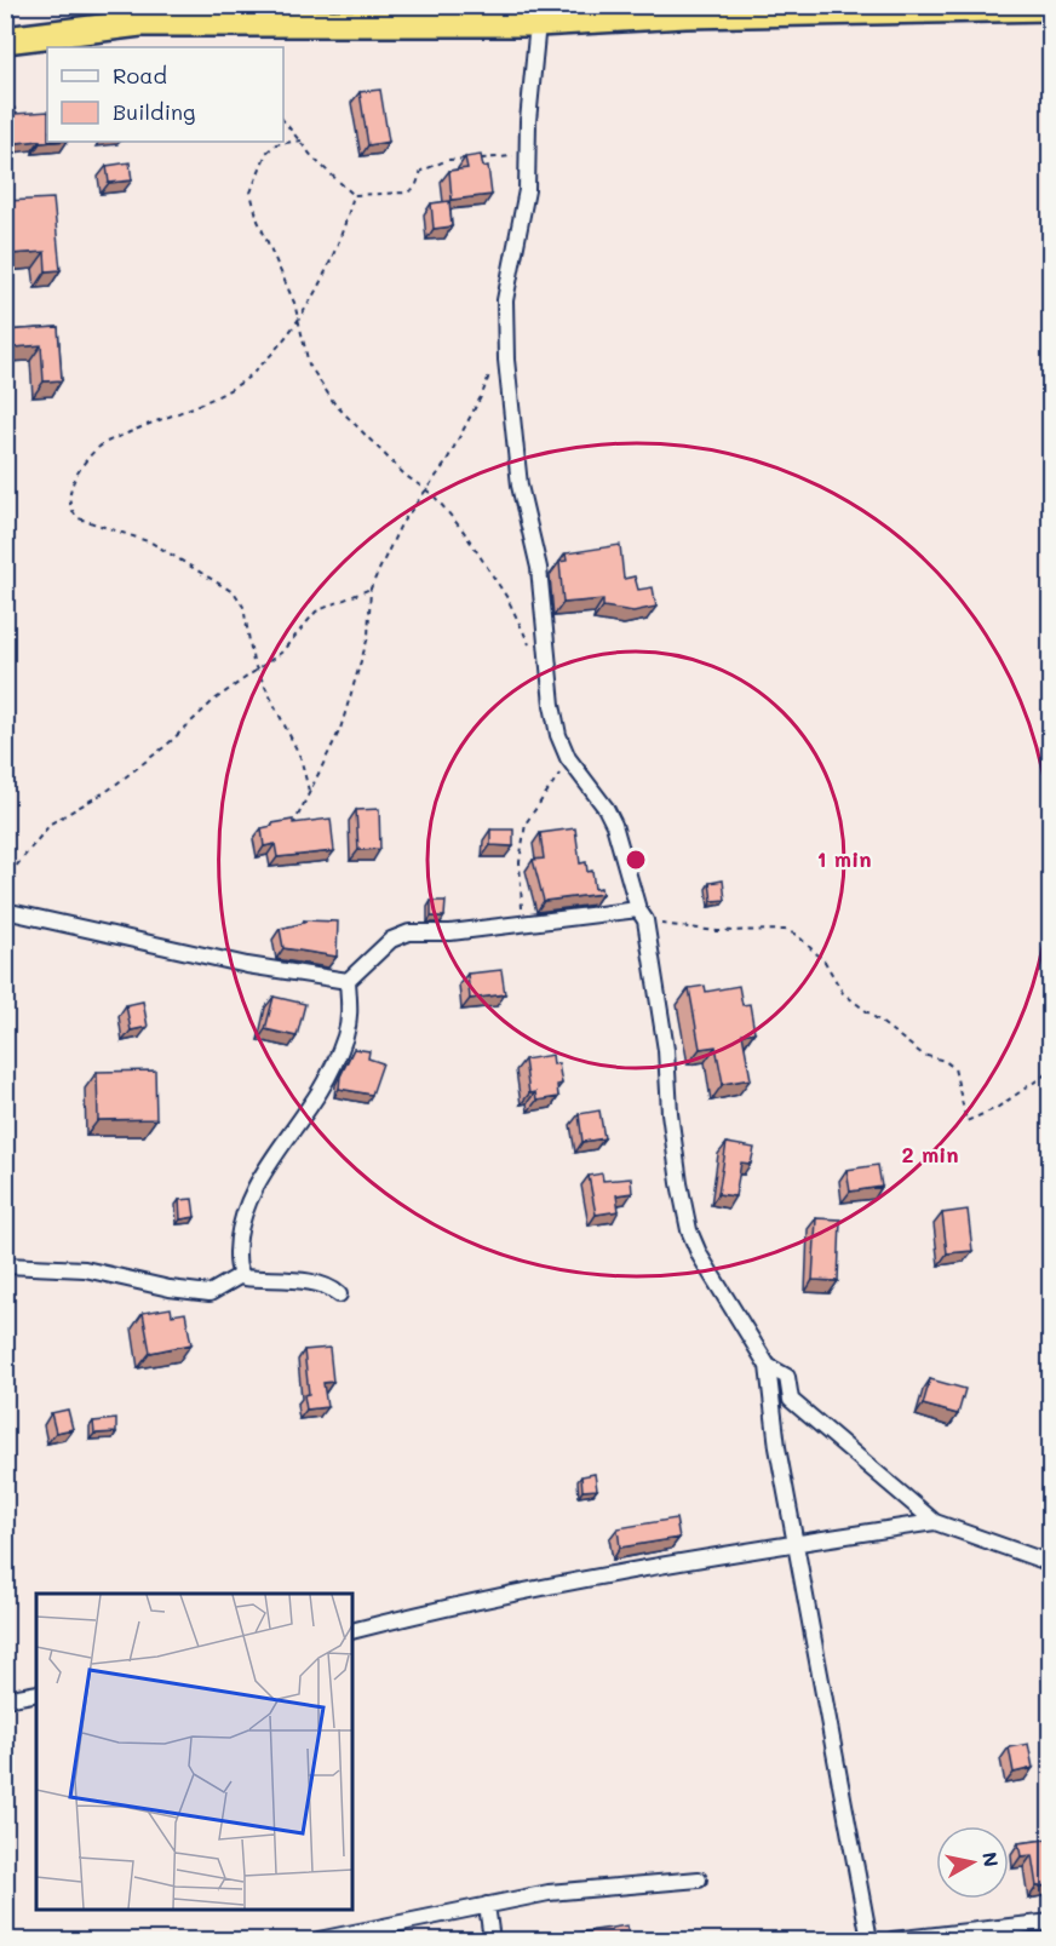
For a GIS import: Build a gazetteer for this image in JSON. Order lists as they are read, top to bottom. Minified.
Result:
{"legend":["Road","Building"],"north":"right","rings":["1 min","2 min"]}
